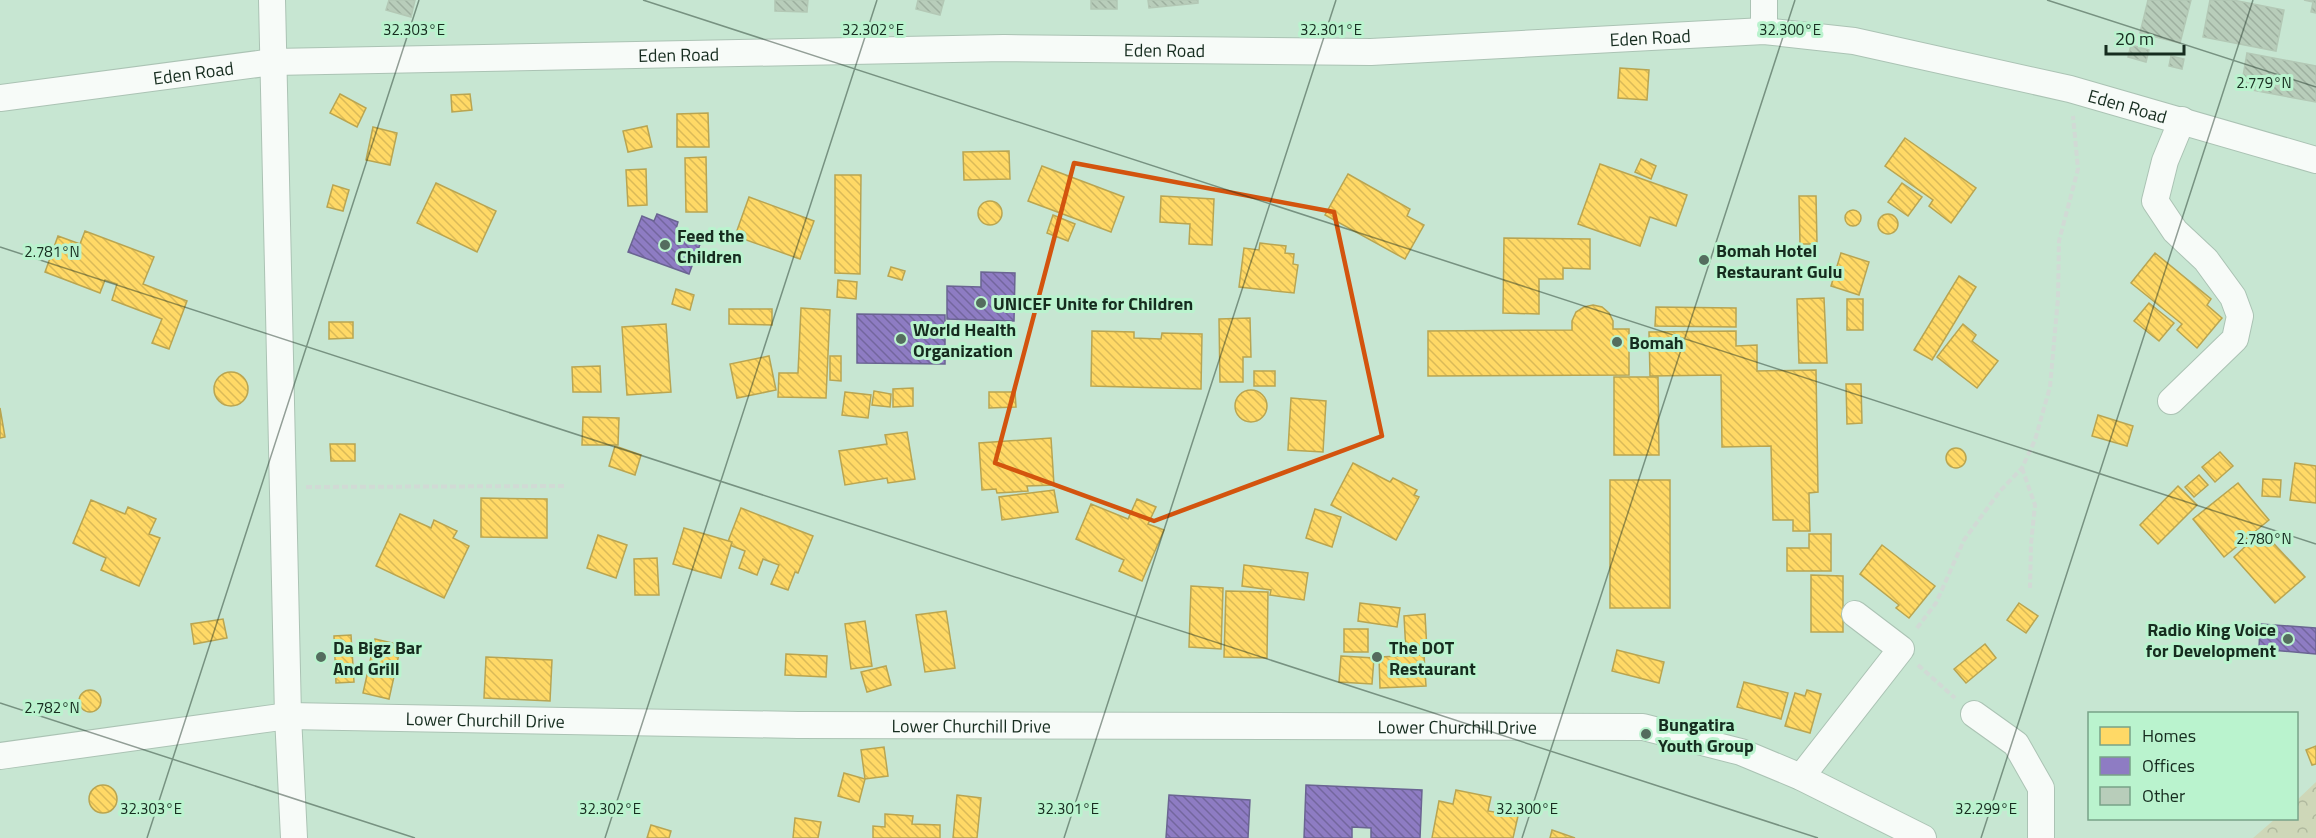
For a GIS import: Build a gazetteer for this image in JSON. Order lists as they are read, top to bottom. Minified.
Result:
{"streets":{"street":["Eden Road","Lower Churchill Drive"]},"places":["Feed the Children","Bomah Hotel Restaurant Gulu","UNICEF Unite for Children","World Health Organization","Bomah","Radio King Voice for Development","Da Bigz Bar And Grill","The DOT Restaurant","Bungatira Youth Group"],"legend":["Homes","Offices","Other"],"scale_bar":"20 m","coordinates":["32.303°E","32.302°E","32.301°E","32.300°E","2.779°N","2.781°N","2.780°N","2.782°N","32.299°E"]}
